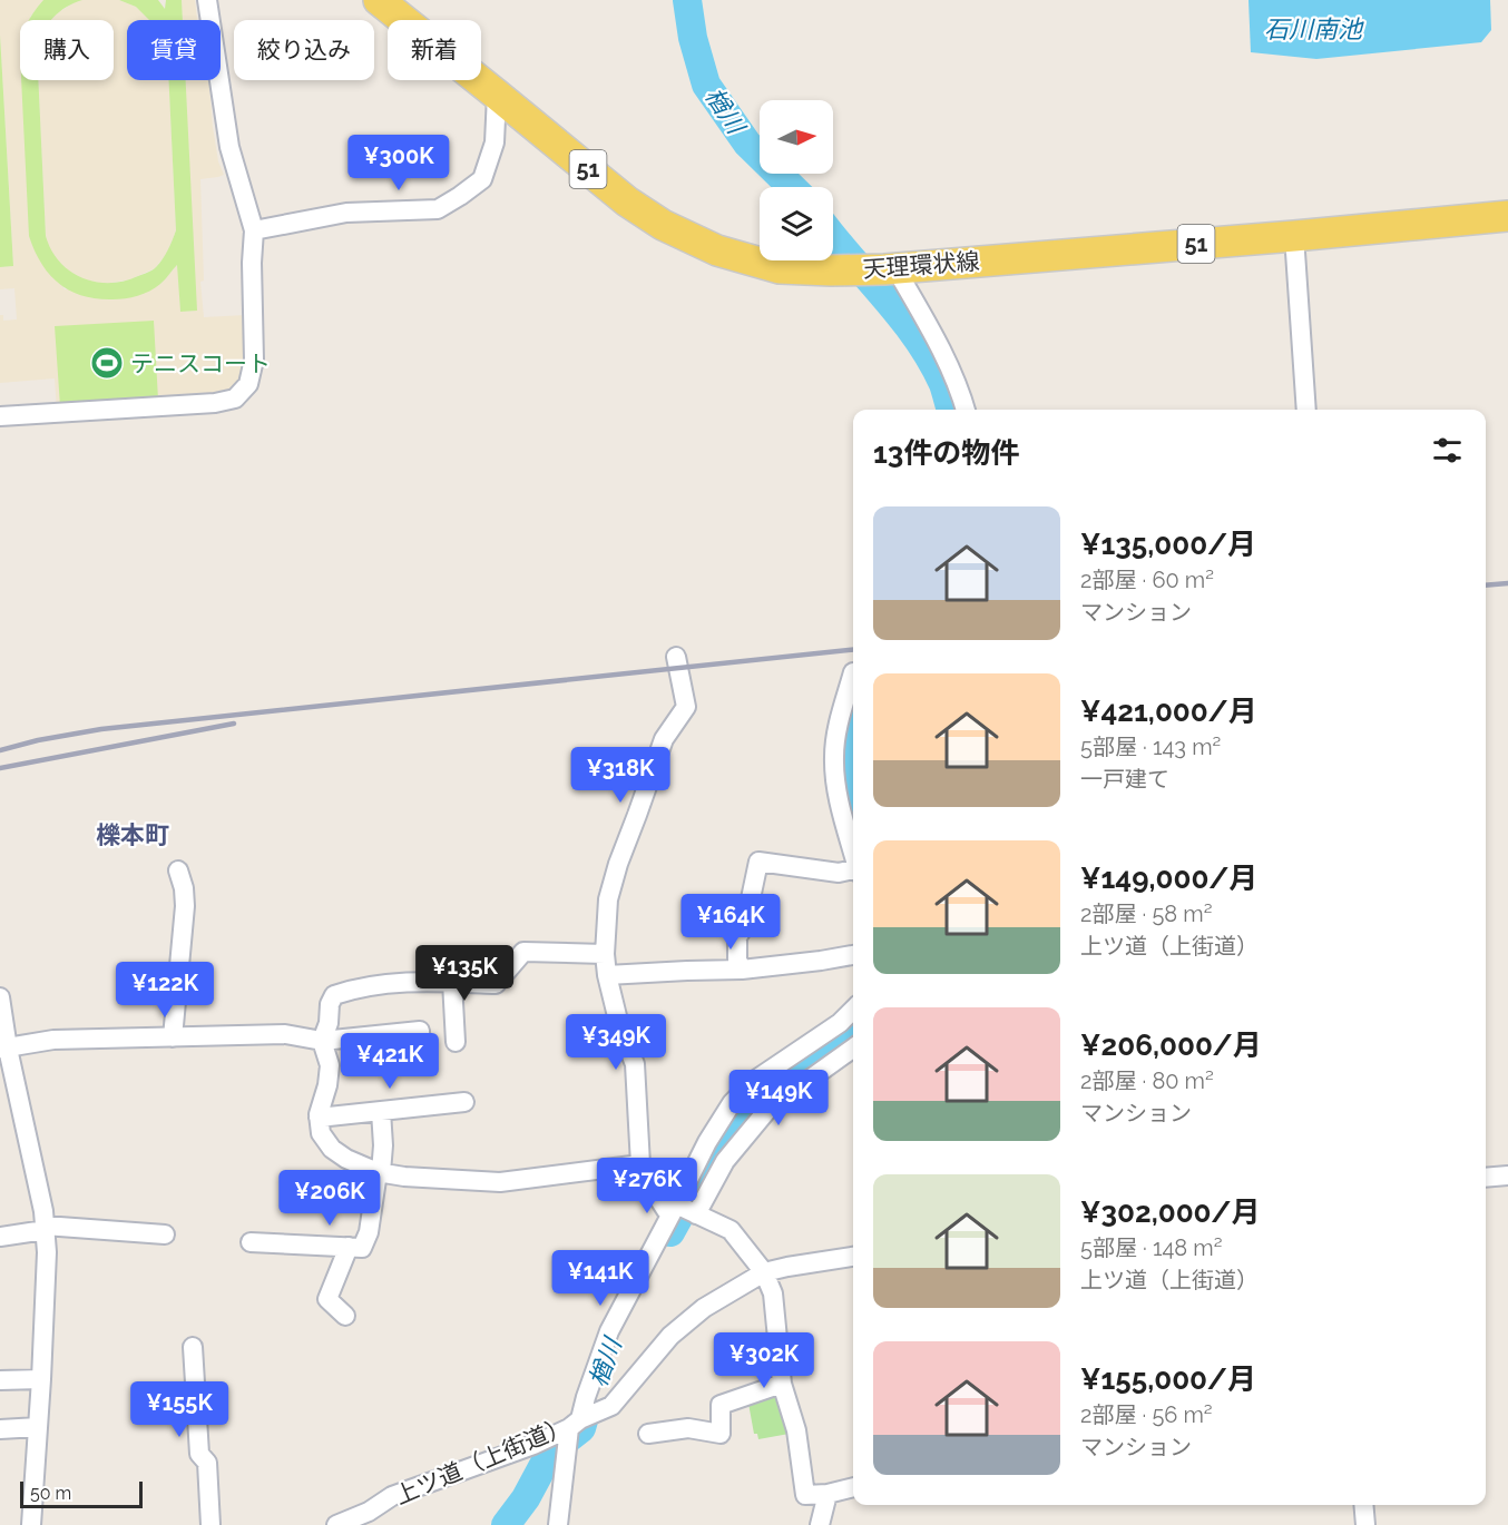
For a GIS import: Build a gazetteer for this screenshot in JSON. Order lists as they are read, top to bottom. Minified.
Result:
{"streets":{"main road":["51","天理環状線"],"street":["上ツ道（上街道）"]},"districts":["櫟本町"],"water":["石川南池","楢川"],"places":{"sports":["テニスコート"]},"scale_bar":"50 m","north":"right","page":{"chip":["購入","賃貸","絞り込み","新着"],"price":["¥300K","¥318K","¥164K","¥135K","¥122K","¥349K","¥421K","¥149K","¥276K","¥206K","¥141K","¥302K","¥155K"],"heading":"13件の物件","list":[{"name":"¥135,000/月","note":"2部屋 · 60 m² · マンション"},{"name":"¥421,000/月","note":"5部屋 · 143 m² · 一戸建て"},{"name":"¥149,000/月","note":"2部屋 · 58 m² · 上ツ道（上街道）"},{"name":"¥206,000/月","note":"2部屋 · 80 m² · マンション"},{"name":"¥302,000/月","note":"5部屋 · 148 m² · 上ツ道（上街道）"},{"name":"¥155,000/月","note":"2部屋 · 56 m² · マンション"}],"scale":"50 m"}}
